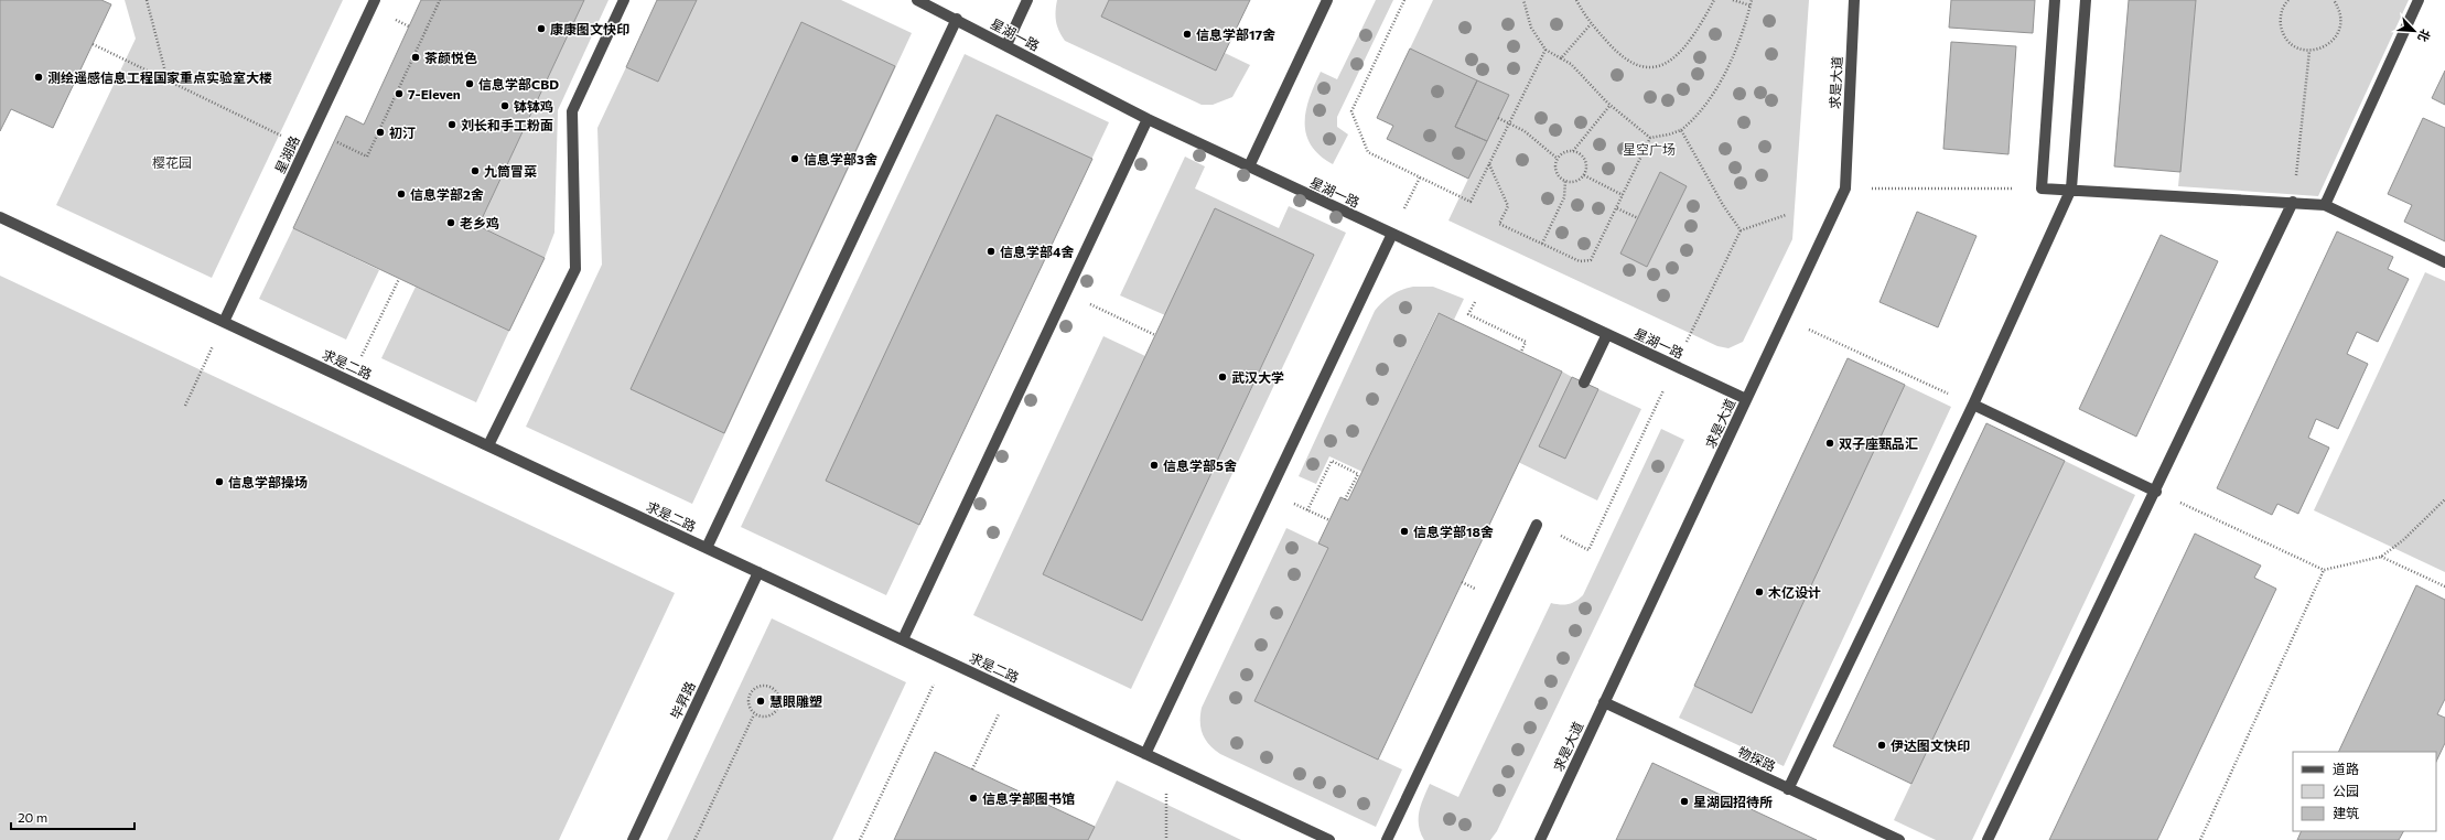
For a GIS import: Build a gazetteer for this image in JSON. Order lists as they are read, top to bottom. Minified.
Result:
{"streets":{"street":["星湖一路","求是大道","星湖路","求是二路","毕昇路","物探路"]},"crossings":[["星湖一路","求是大道"],["求是大道","物探路"],["星湖路","求是二路"],["求是二路","毕昇路"]],"parks":["星空广场","樱花园"],"places":["康康图文快印","信息学部17舍","茶颜悦色","测绘遥感信息工程国家重点实验室大楼","信息学部CBD","7-Eleven","钵钵鸡","刘长和手工粉面","初汀","信息学部3舍","九筒冒菜","信息学部2舍","老乡鸡","信息学部4舍","武汉大学","双子座甄品汇","信息学部5舍","信息学部操场","信息学部18舍","木亿设计","慧眼雕塑","伊达图文快印","信息学部图书馆","星湖园招待所"],"legend":["道路","公园","建筑"],"scale_bar":"20 m","north":"bottom right"}
